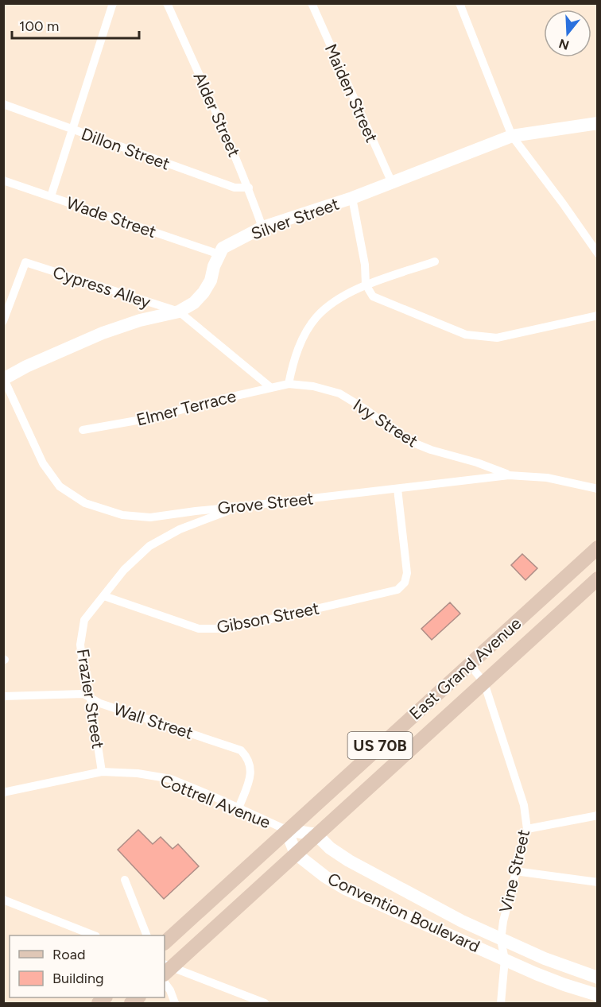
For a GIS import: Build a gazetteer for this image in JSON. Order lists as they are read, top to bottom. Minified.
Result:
{"streets":{"main road":["East Grand Avenue","US 70B"],"street":["Maiden Street","Alder Street","Dillon Street","Wade Street","Silver Street","Cypress Alley","Elmer Terrace","Ivy Street","Grove Street","Gibson Street","Frazier Street","Wall Street","Cottrell Avenue","Vine Street","Convention Boulevard"]},"crossings":[["Maiden Street","Silver Street"],["Alder Street","Dillon Street"],["Alder Street","Silver Street"],["Wade Street","Silver Street"],["Elmer Terrace","Ivy Street"],["Ivy Street","Grove Street"],["Grove Street","Gibson Street"],["Grove Street","Frazier Street"],["Gibson Street","Frazier Street"],["East Grand Avenue","Cottrell Avenue"],["East Grand Avenue","Vine Street"],["East Grand Avenue","Convention Boulevard"],["Frazier Street","Wall Street"],["Frazier Street","Cottrell Avenue"],["Wall Street","Cottrell Avenue"],["Vine Street","Convention Boulevard"]],"legend":["Road","Building"],"scale_bar":"100 m","north":"bottom"}
